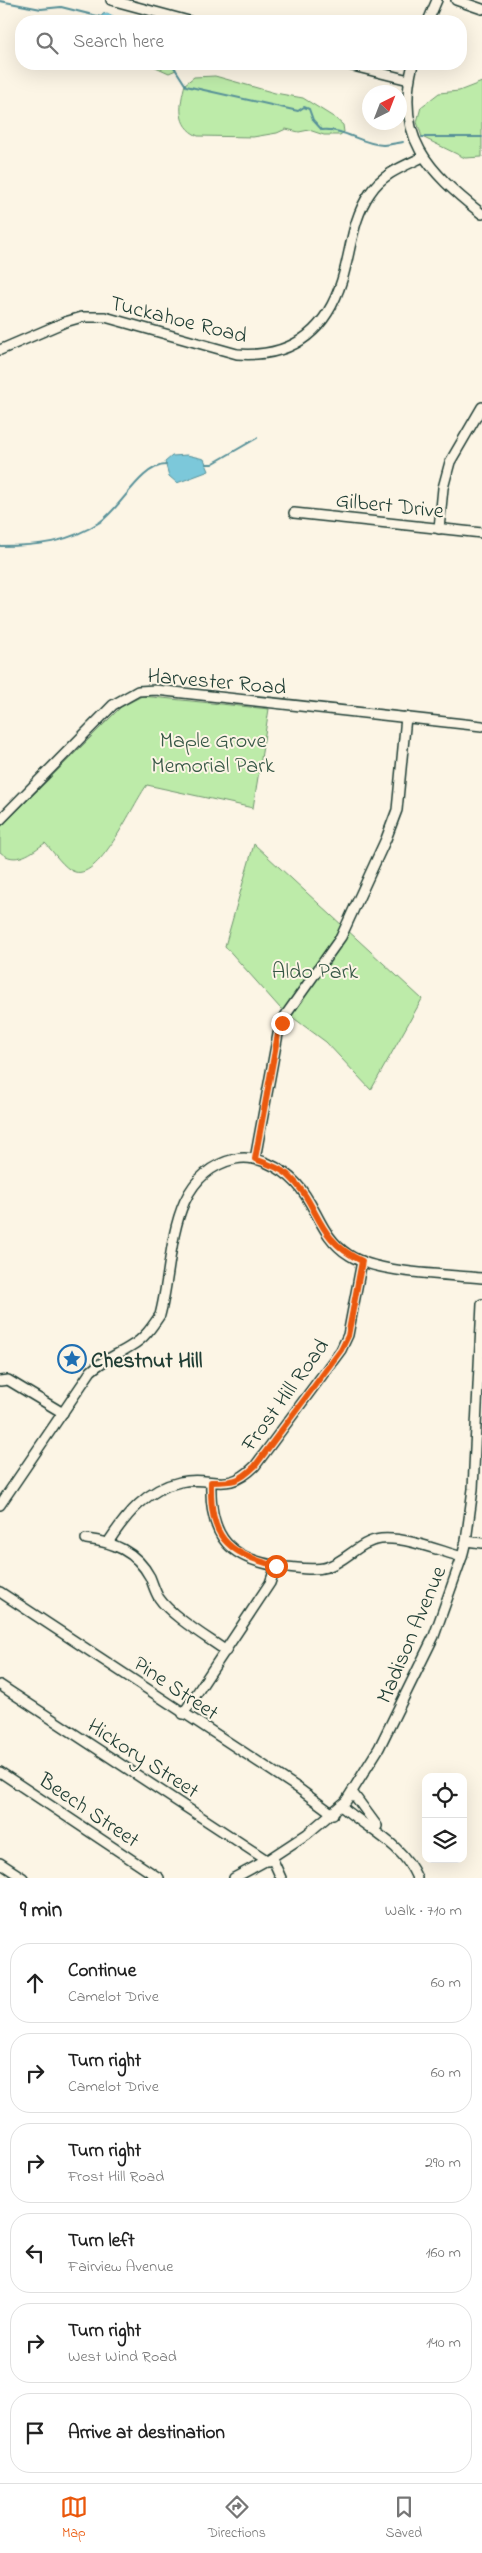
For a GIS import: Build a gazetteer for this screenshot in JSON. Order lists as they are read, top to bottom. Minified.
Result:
{"streets":{"street":["Tuckahoe Road","Gilbert Drive","Harvester Road","Frost Hill Road","Madison Avenue","Pine Street","Hickory Street","Beech Street"]},"crossings":[["Madison Avenue","Pine Street"],["Madison Avenue","Hickory Street"]],"parks":["Maple Grove Memorial Park","Aldo Park"],"places":{"place":["Chestnut Hill"]},"north":"top right","page":{"search":"Search here","heading":["9 min","Walk · 710 m"],"list":[["Continue","Camelot Drive","60 m"],["Turn right","Camelot Drive","60 m"],["Turn right","Frost Hill Road","290 m"],["Turn left","Fairview Avenue","160 m"],["Turn right","West Wind Road","140 m"],"Arrive at destination"],"nav":["Map","Directions","Saved"]}}
